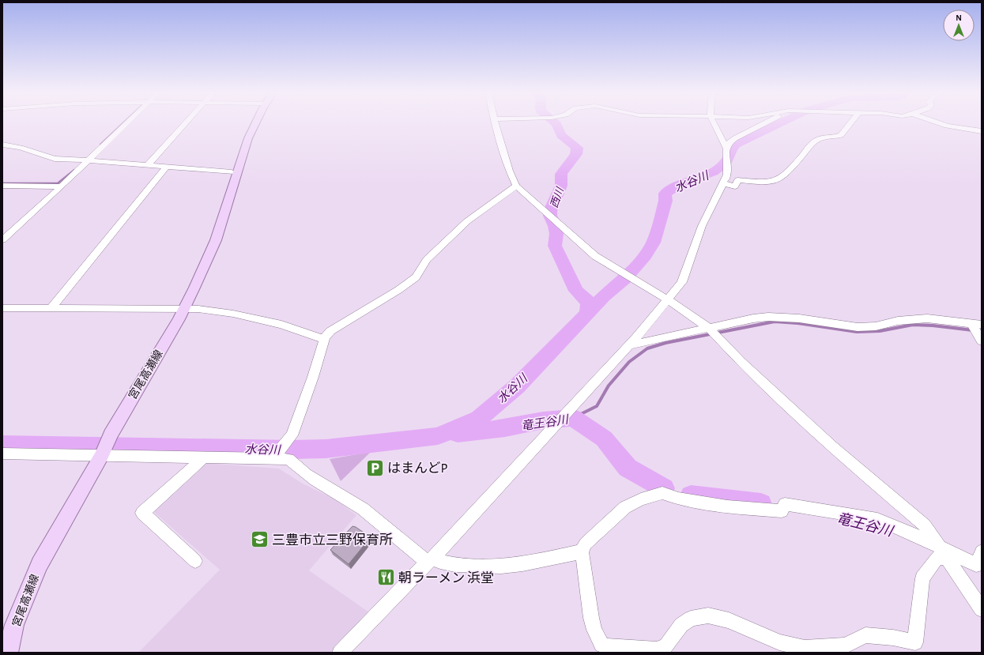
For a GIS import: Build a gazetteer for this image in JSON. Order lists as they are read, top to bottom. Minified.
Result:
{"streets":{"main road":["宮尾高瀬線"]},"water":["水谷川","西川","竜王谷川"],"places":{"parking":["はまんどP"],"school or university":["三豊市立三野保育所"],"restaurant":["朝ラーメン 浜堂"]},"north":"top"}
